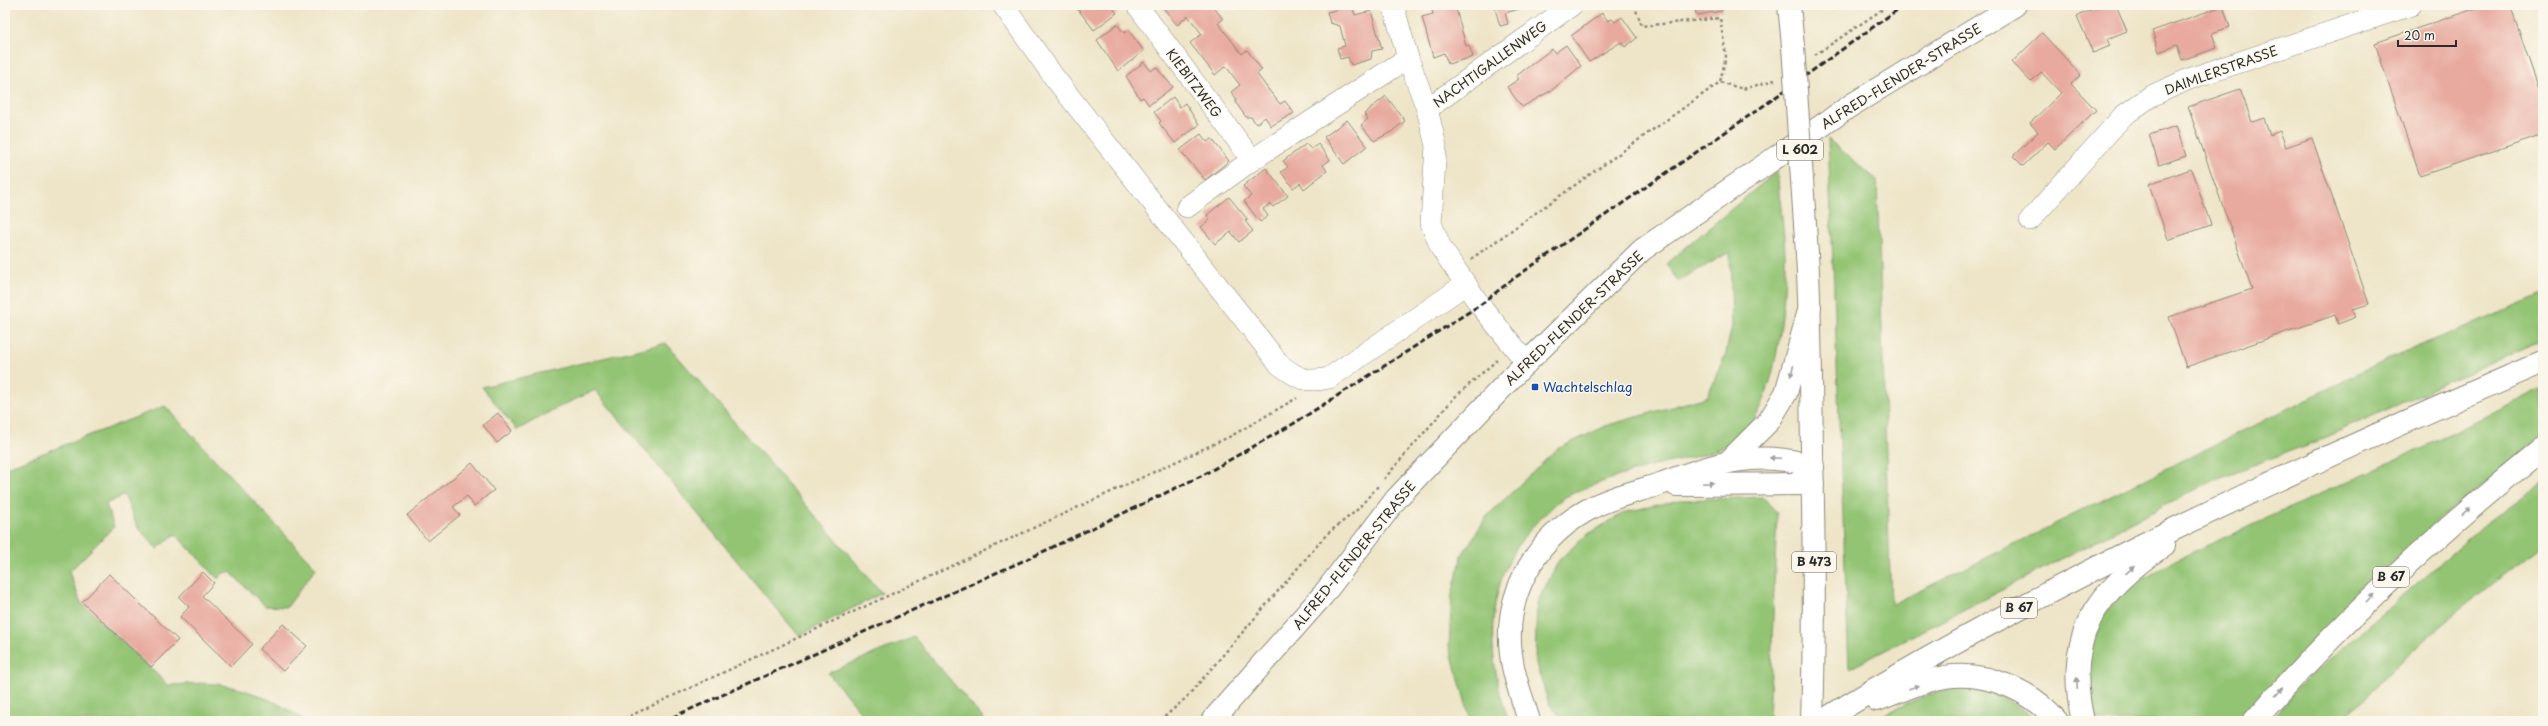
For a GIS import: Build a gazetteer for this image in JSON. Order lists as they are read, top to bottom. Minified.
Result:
{"streets":{"main road":["ALFRED-FLENDER-STRASSE","L 602","B 473","B 67"],"street":["NACHTIGALLENWEG","DAIMLERSTRASSE","KIEBITZWEG"]},"crossings":[["L 602","B 473"],["B 473","B 67"]],"places":{"transit":["Wachtelschlag"]},"scale_bar":"20 m"}
